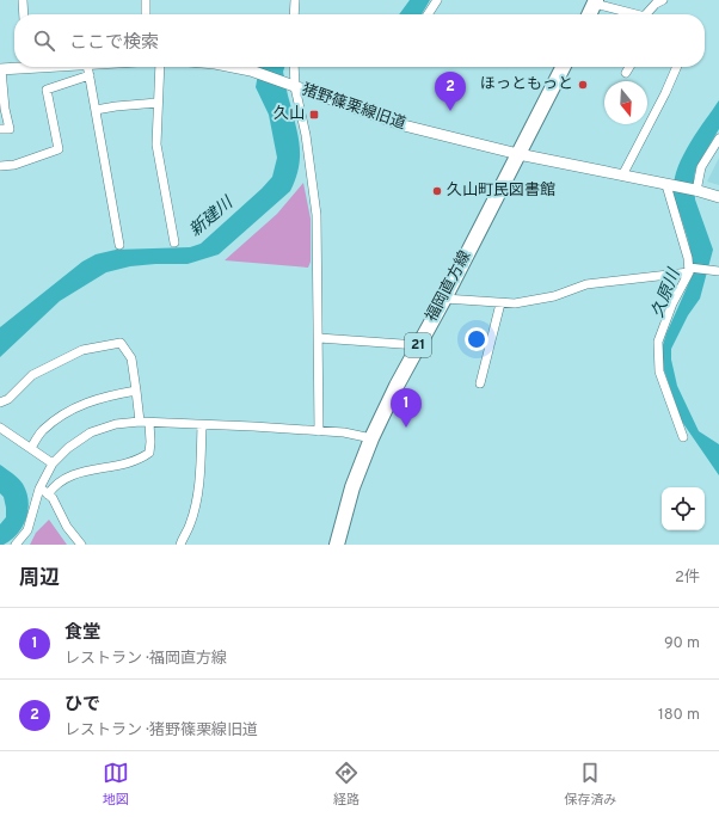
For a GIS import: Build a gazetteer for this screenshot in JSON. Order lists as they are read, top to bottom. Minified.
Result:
{"streets":{"main road":["福岡直方線","21"],"street":["猪野篠栗線旧道"]},"crossings":[["猪野篠栗線旧道","福岡直方線"]],"water":["新建川","久原川"],"places":{"other":["ほっともっと","久山町民図書館"],"transit":["久山"]},"north":"bottom","page":{"search":"ここで検索","pins":["2","1"],"heading":["周辺","2件"],"list":[{"mark":"1","name":"食堂","note":"レストラン · 福岡直方線","value":"90 m"},{"mark":"2","name":"ひで","note":"レストラン · 猪野篠栗線旧道","value":"180 m"}],"nav":["地図","経路","保存済み"]}}
